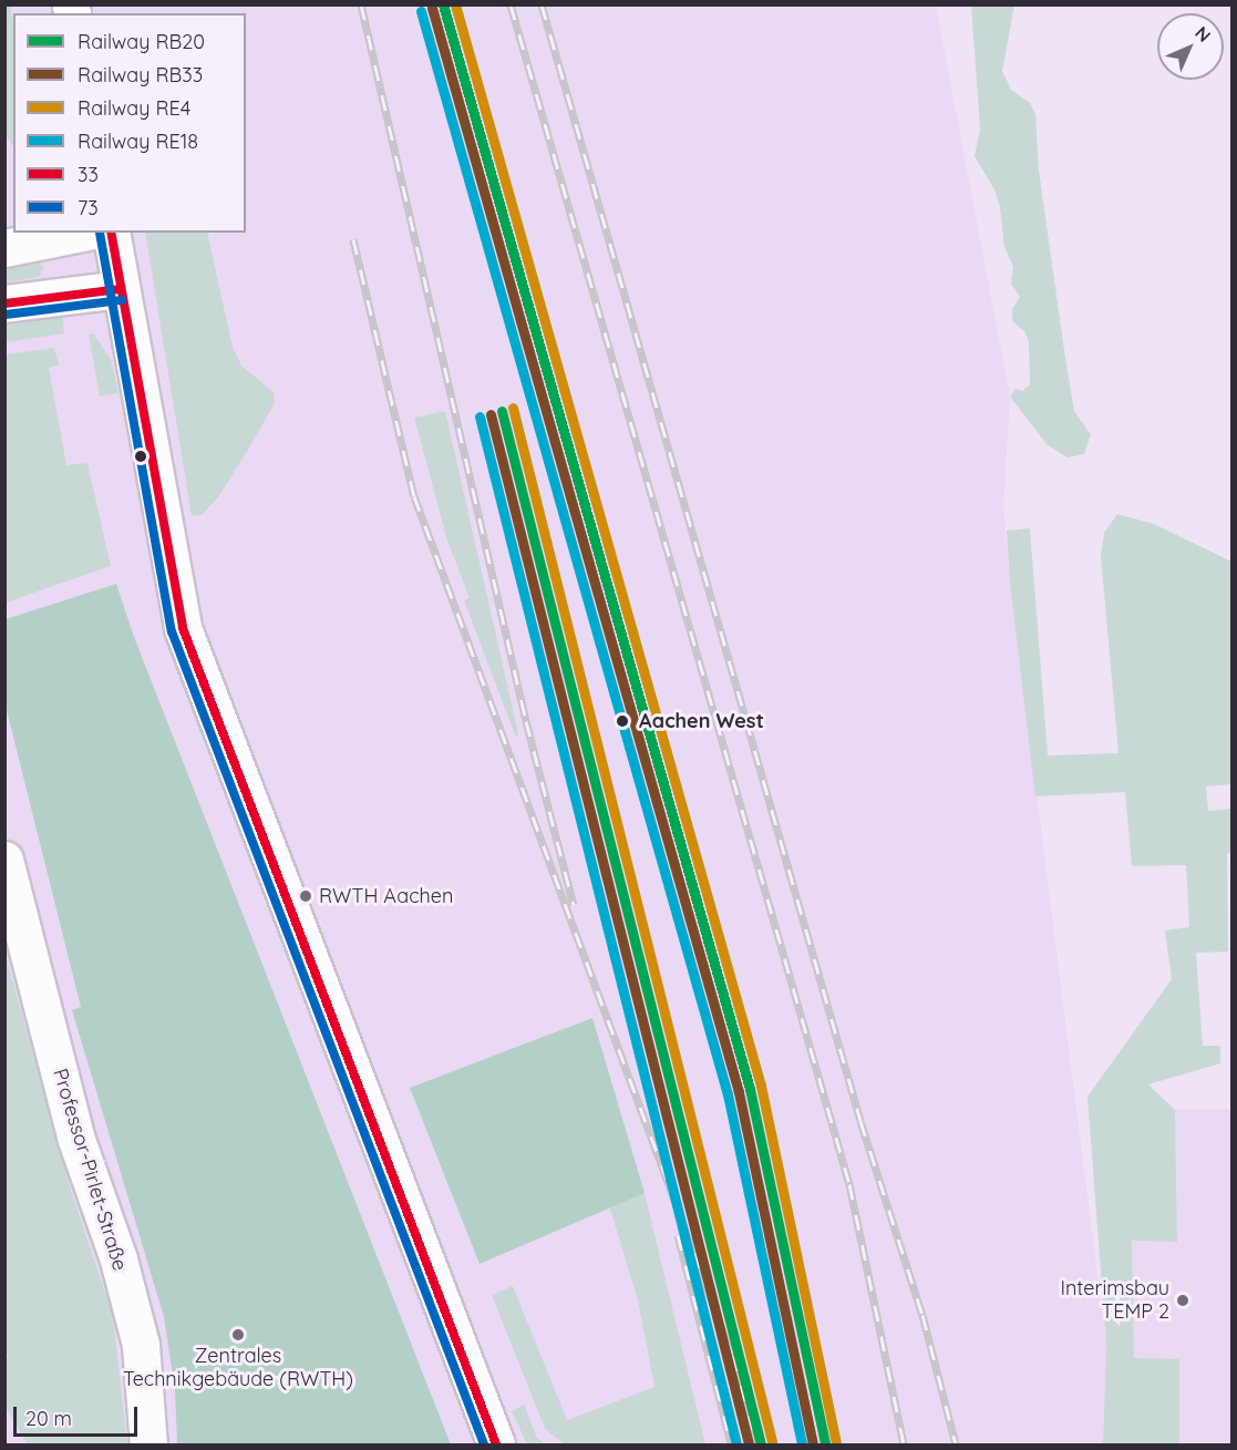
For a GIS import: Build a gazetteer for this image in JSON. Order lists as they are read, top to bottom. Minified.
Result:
{"streets":{"street":["Professor-Pirlet-Straße"]},"places":["Aachen West","RWTH Aachen","Interimsbau TEMP 2","Zentrales Technikgebäude (RWTH)"],"lines":["rail line RB20","rail line RE4","rail line RB33","rail line RE18","transit line 33","transit line 73"],"legend":["Railway RB20","Railway RB33","Railway RE4","Railway RE18","33","73"],"scale_bar":"20 m","north":"top right"}
